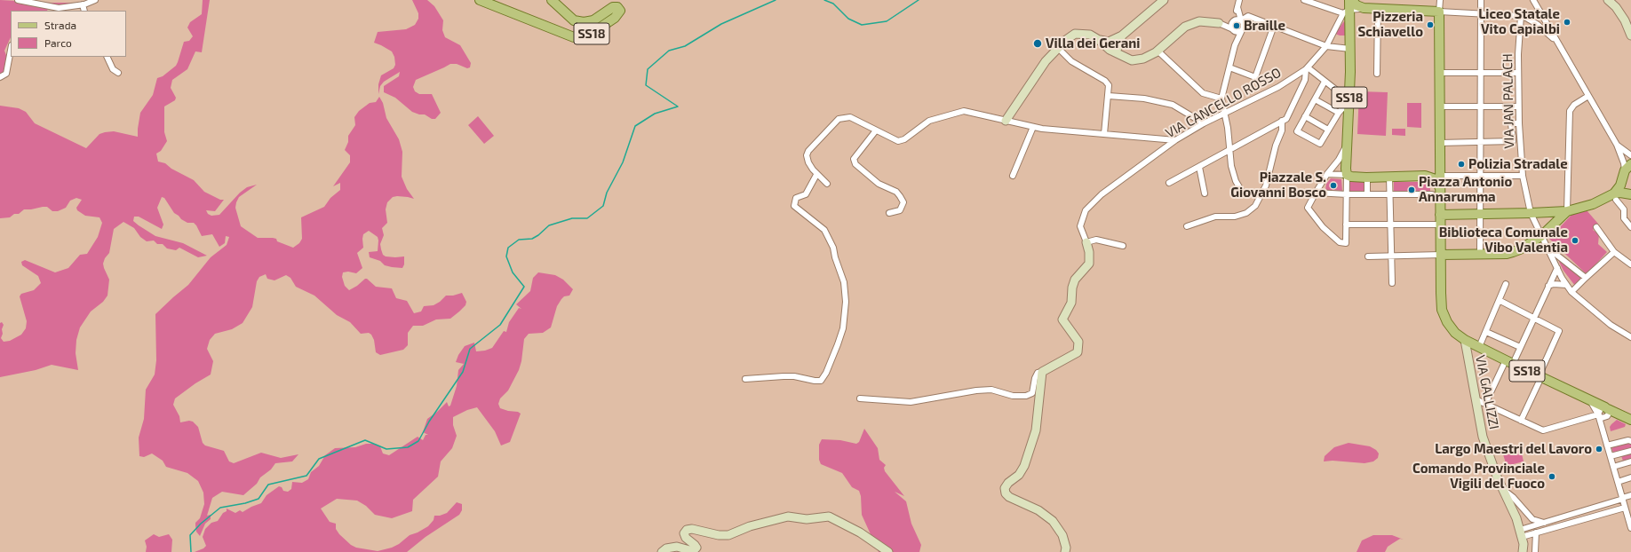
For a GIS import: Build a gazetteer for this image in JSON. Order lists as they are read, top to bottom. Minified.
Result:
{"streets":{"main road":["SS18"],"street":["VIA JAN PALACH","VIA CANCELLO ROSSO","VIA GALLIZZI"]},"crossings":[["SS18","VIA GALLIZZI"]],"places":["Liceo Statale Vito Capialbi","Pizzeria Schiavello","Braille","Villa dei Gerani","Polizia Stradale","Piazzale S. Giovanni Bosco","Piazza Antonio Annarumma","Biblioteca Comunale Vibo Valentia","Largo Maestri del Lavoro","Comando Provinciale Vigili del Fuoco"],"legend":["Strada","Parco"]}
